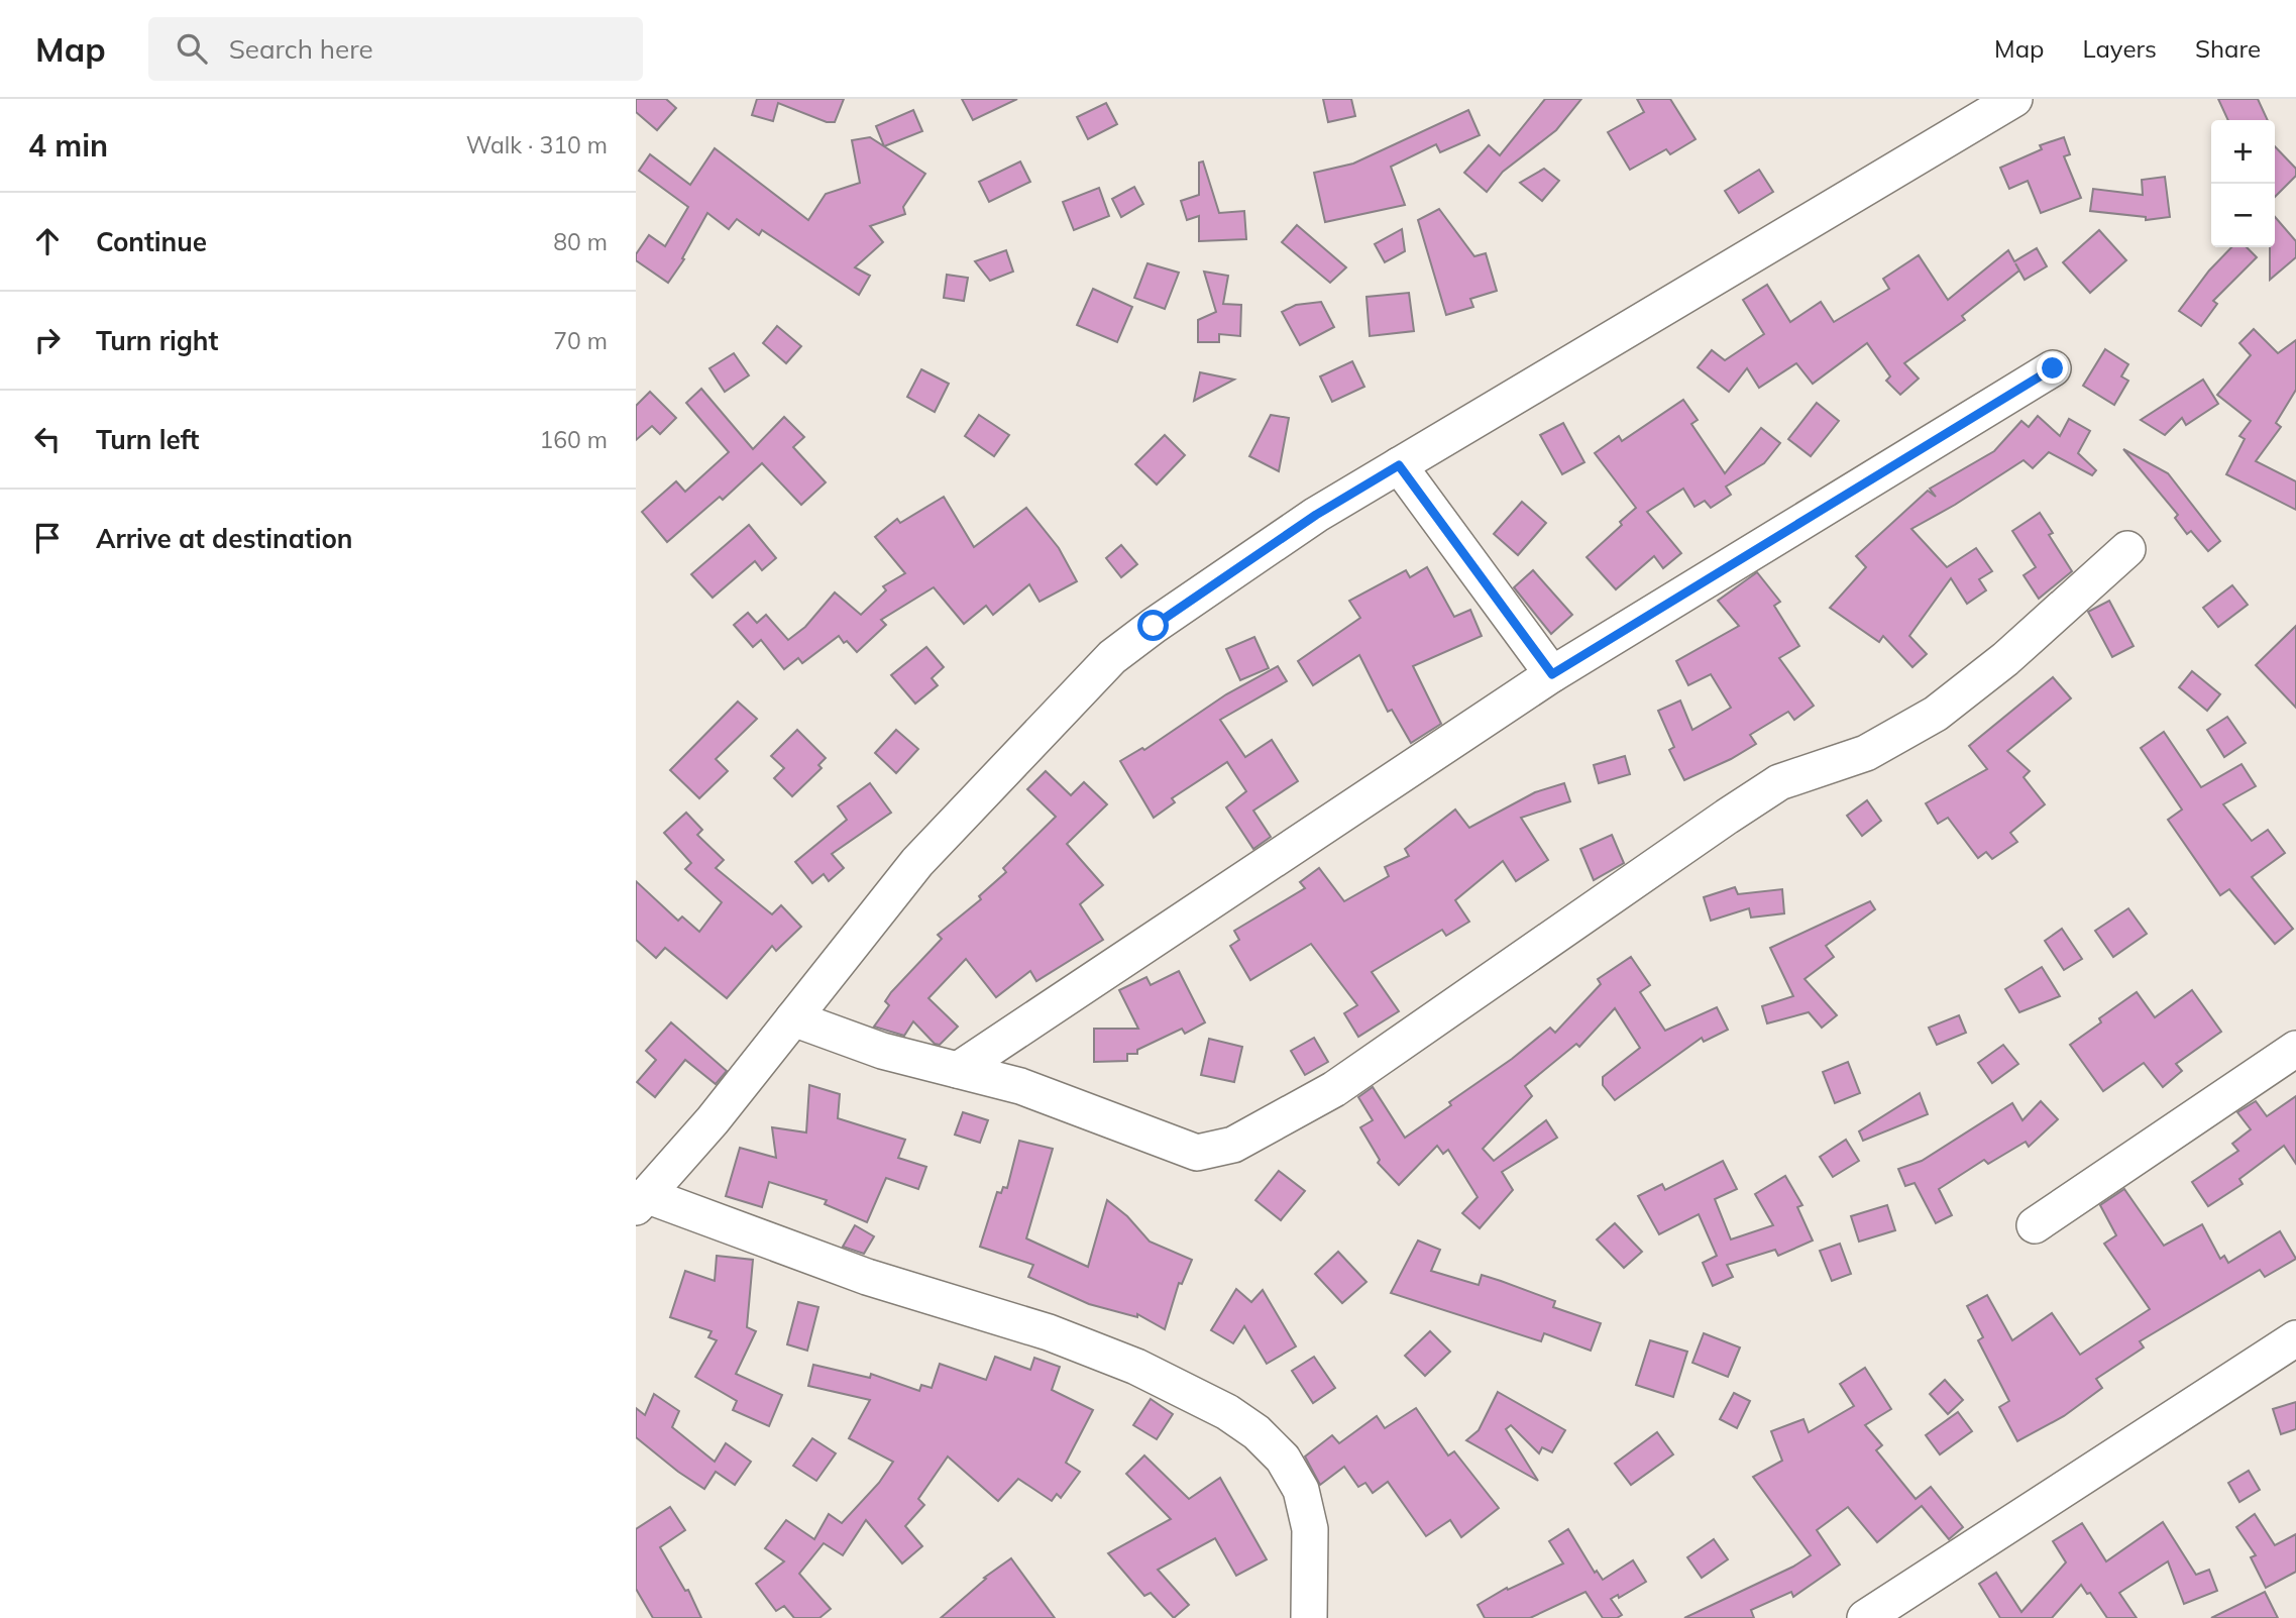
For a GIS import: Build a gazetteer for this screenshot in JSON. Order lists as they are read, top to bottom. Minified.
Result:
{"page":{"header":"Map","search":"Search here","nav":["Map","Layers","Share"],"heading":["4 min","Walk · 310 m"],"map_buttons":["+","−"],"list":[["Continue","80 m"],["Turn right","70 m"],["Turn left","160 m"],"Arrive at destination"]}}
